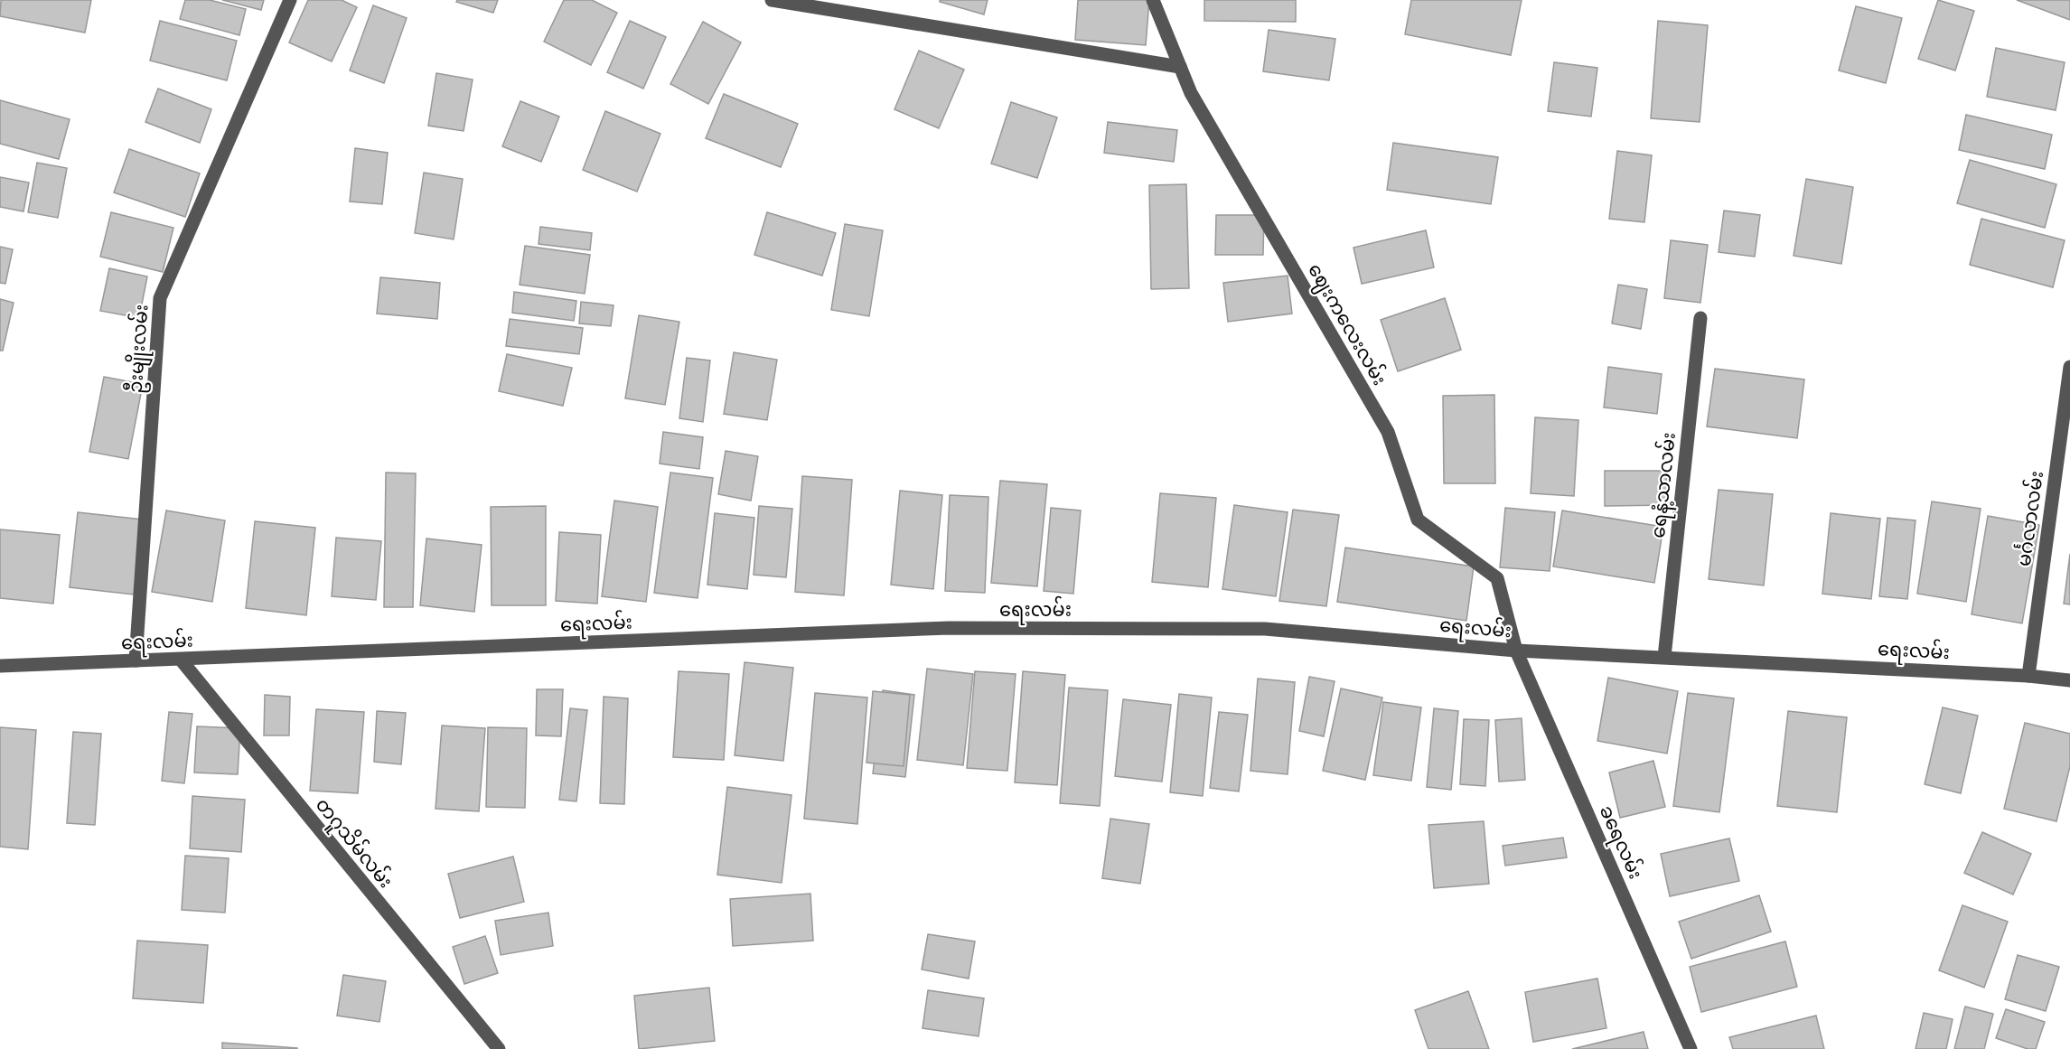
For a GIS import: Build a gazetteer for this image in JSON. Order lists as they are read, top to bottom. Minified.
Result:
{"streets":{"street":["ဈေးကလေးလမ်း","ဦးမျိုးလမ်း","ရေနံ့သာလမ်း","မင်္ဂလာလမ်း","ရေးလမ်း","ခရေလမ်း","တဂူသိမ်လမ်း"]},"crossings":[["ဈေးကလေးလမ်း","ရေးလမ်း"],["ဈေးကလေးလမ်း","ခရေလမ်း"],["ဦးမျိုးလမ်း","ရေးလမ်း"],["ရေနံ့သာလမ်း","ရေးလမ်း"],["မင်္ဂလာလမ်း","ရေးလမ်း"],["ရေးလမ်း","ခရေလမ်း"],["ရေးလမ်း","တဂူသိမ်လမ်း"]]}
